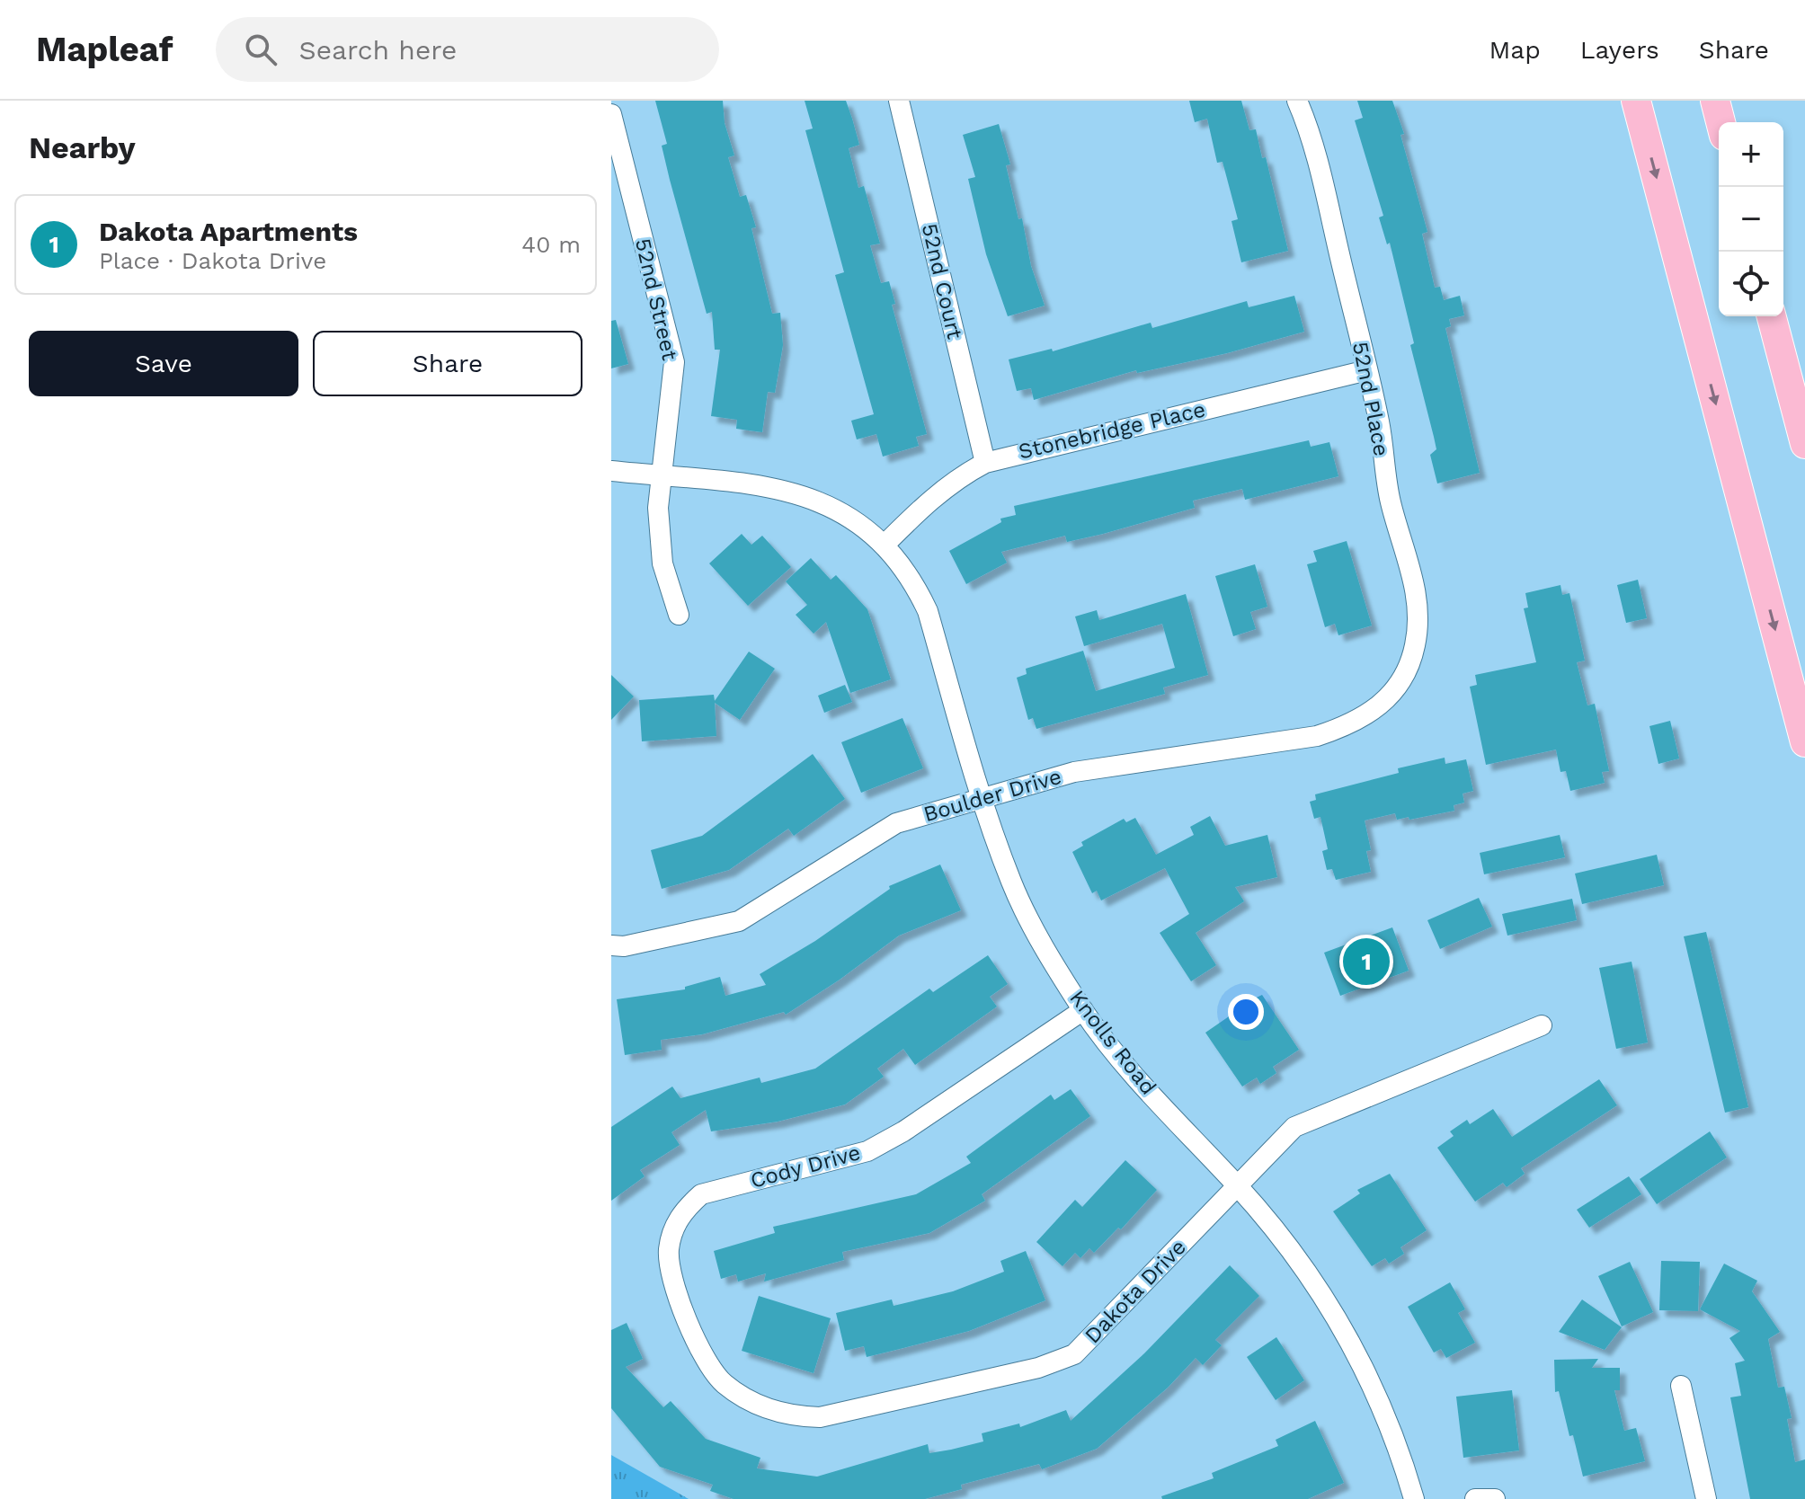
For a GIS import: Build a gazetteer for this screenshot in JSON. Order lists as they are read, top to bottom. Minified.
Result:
{"streets":{"street":["52nd Court","52nd Street","52nd Place","Stonebridge Place","Boulder Drive","Knolls Road","Cody Drive","Dakota Drive"]},"crossings":[["52nd Court","Stonebridge Place"],["52nd Street","Knolls Road"],["52nd Place","Stonebridge Place"],["52nd Place","Boulder Drive"],["Stonebridge Place","Knolls Road"],["Boulder Drive","Knolls Road"],["Knolls Road","Cody Drive"],["Knolls Road","Dakota Drive"],["Cody Drive","Dakota Drive"]],"page":{"header":"Mapleaf","search":"Search here","nav":["Map","Layers","Share"],"heading":"Nearby","map_buttons":["+","−"],"list":[{"mark":"1","name":"Dakota Apartments","note":"Place · Dakota Drive","value":"40 m"}],"buttons":["Save","Share"],"pins":"1"}}
